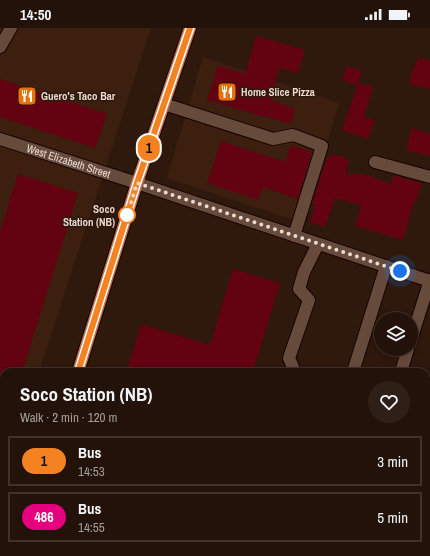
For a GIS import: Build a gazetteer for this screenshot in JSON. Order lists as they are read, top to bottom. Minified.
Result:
{"streets":{"street":["West Elizabeth Street"]},"places":{"restaurant":["Home Slice Pizza","Guero's Taco Bar"],"other":["Soco Station (NB)"]},"lines":["bus line 1"],"page":{"status":"14:50","on_map":"1","heading":["Soco Station (NB)","Walk · 2 min · 120 m"],"list":[{"mark":"1","name":"Bus","note":"14:53","value":"3 min"},{"mark":"486","name":"Bus","note":"14:55","value":"5 min"}]}}
